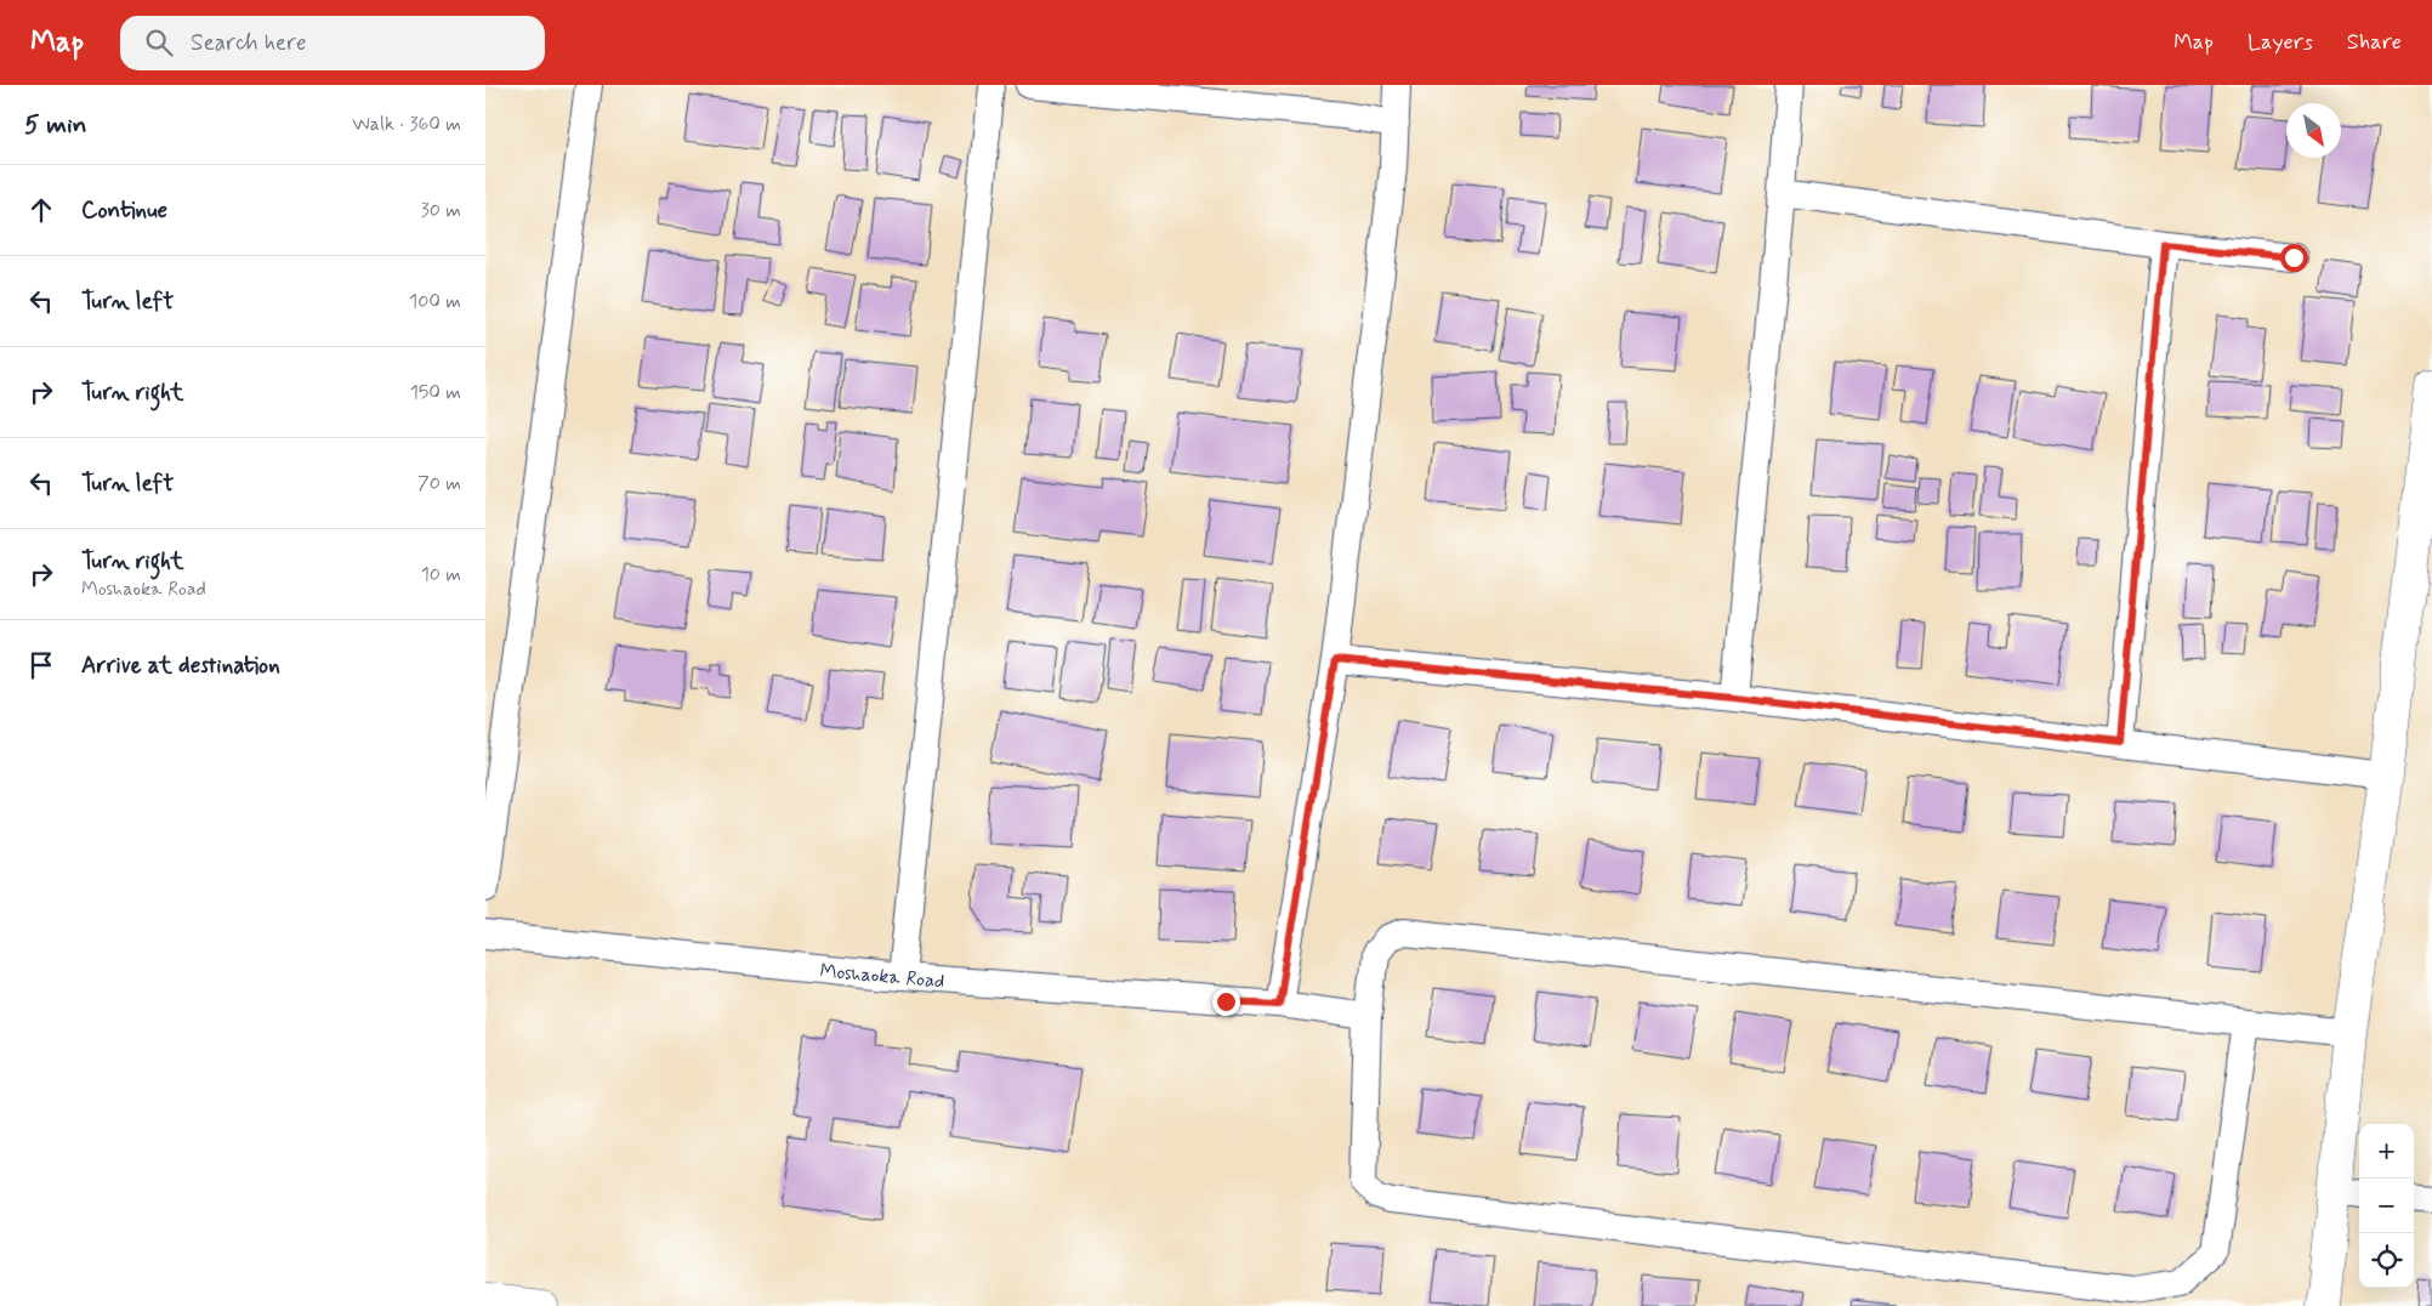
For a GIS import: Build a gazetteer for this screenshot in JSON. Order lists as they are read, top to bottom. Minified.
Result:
{"streets":{"street":["Moshaoka Road"]},"north":"bottom right","page":{"header":"Map","search":"Search here","nav":["Map","Layers","Share"],"heading":["5 min","Walk · 360 m"],"list":[["Continue","30 m"],["Turn left","100 m"],["Turn right","150 m"],["Turn left","70 m"],["Turn right","Moshaoka Road","10 m"],"Arrive at destination"],"map_buttons":["+","−"]}}
